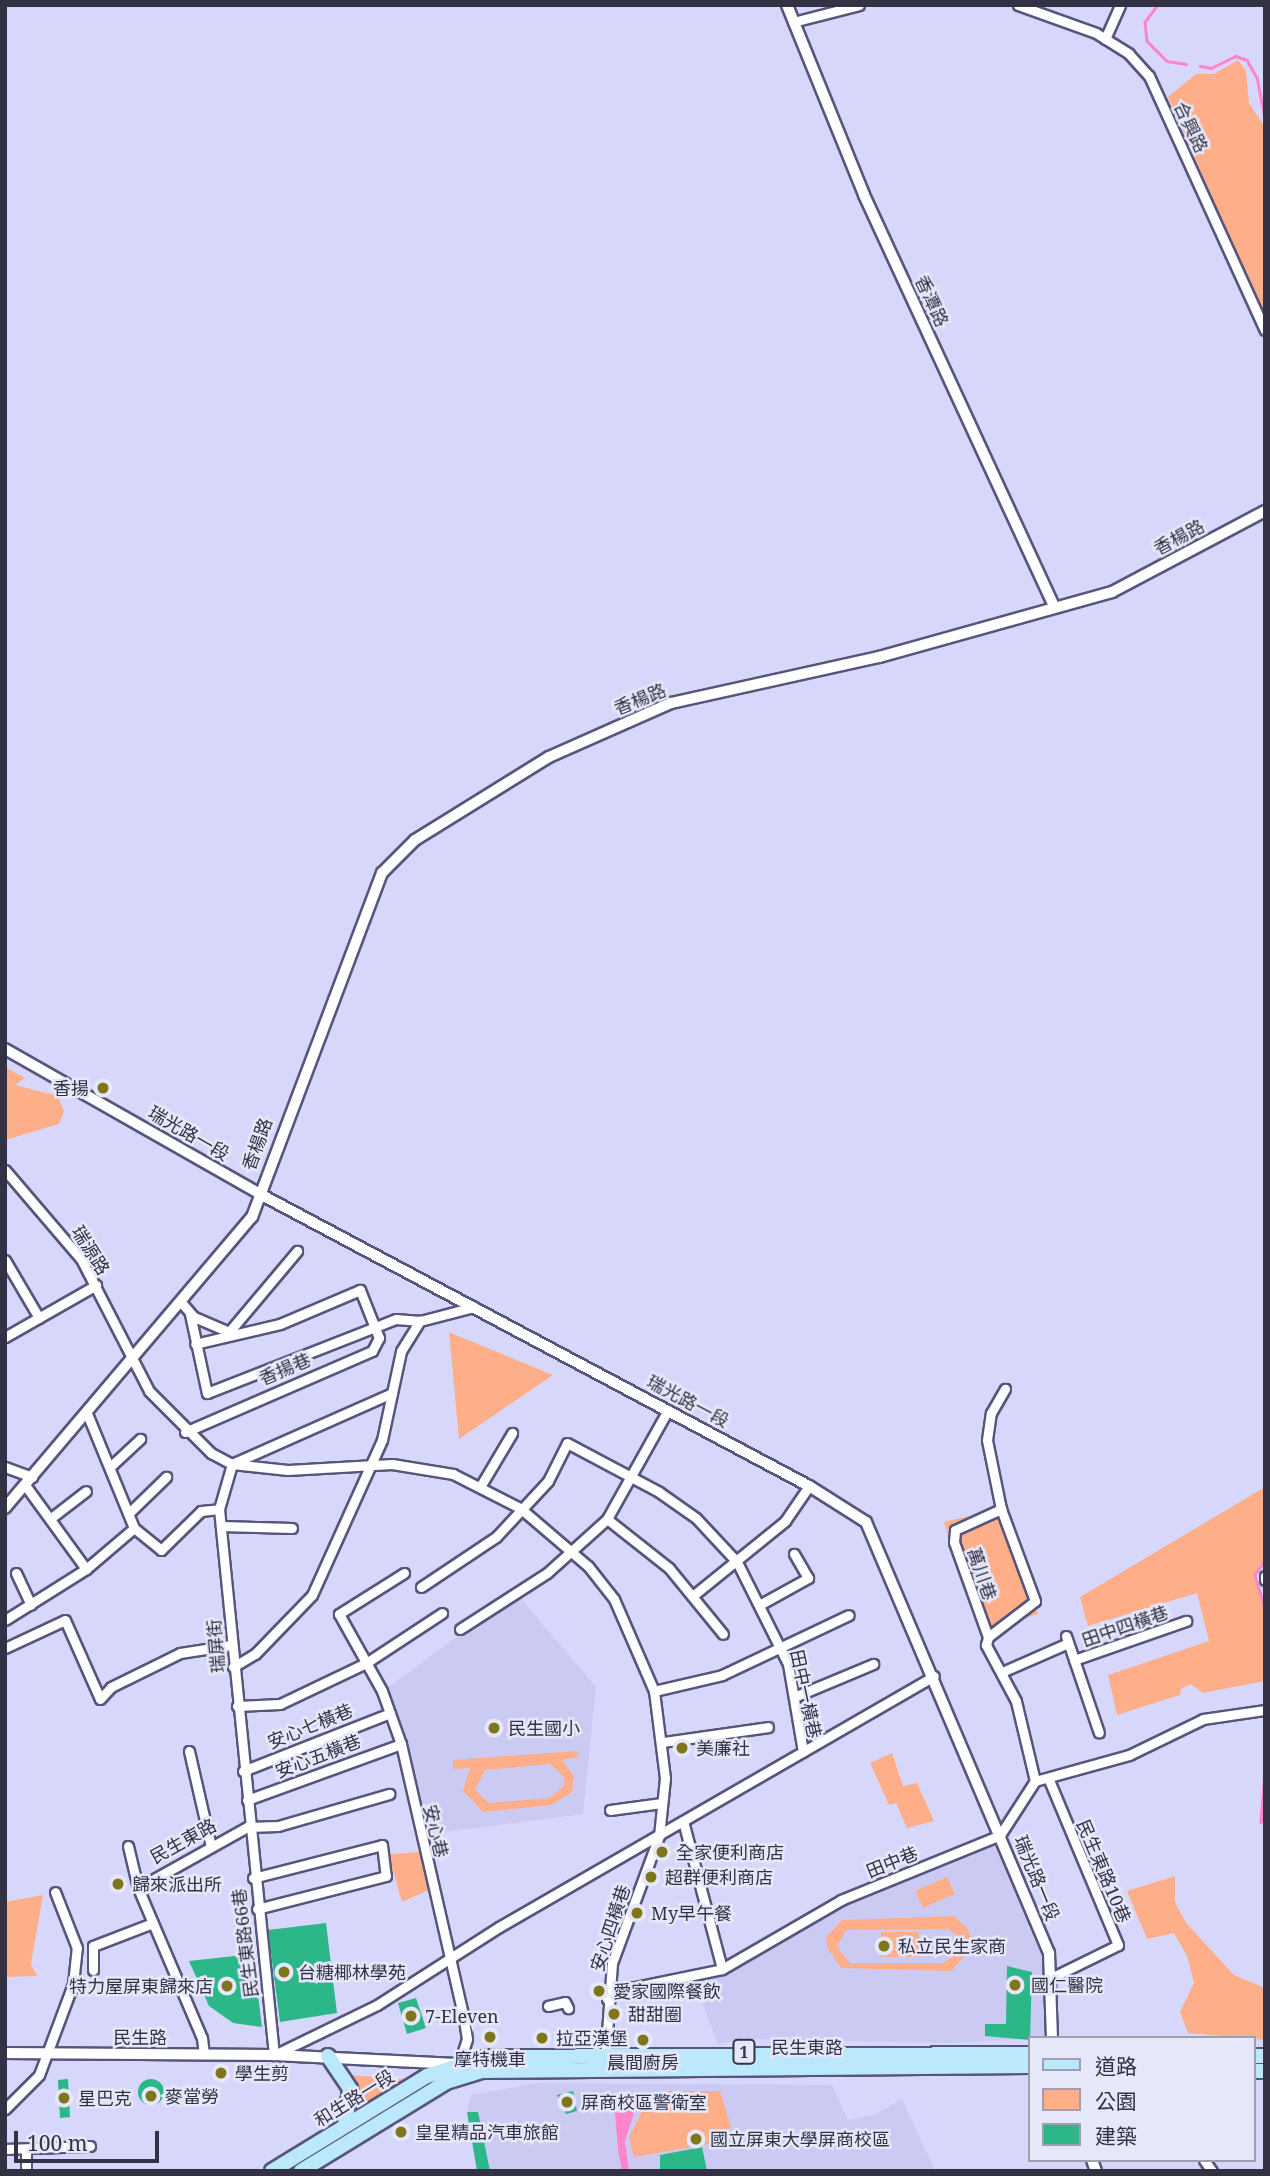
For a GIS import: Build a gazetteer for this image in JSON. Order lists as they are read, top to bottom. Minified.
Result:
{"streets":{"main road":["民生東路","1","和生路一段"],"street":["合興路","香潭路","香楊路","瑞光路一段","瑞源路","香揚巷","萬川巷","田中四橫巷","瑞屏街","田中一橫巷","安心七橫巷","安心五橫巷","安心巷","田中巷","民生東路10巷","安心四橫巷","民生東路66巷","民生路"]},"crossings":[["香潭路","香楊路"],["香楊路","瑞光路一段"],["瑞光路一段","田中巷"],["瑞光路一段","民生東路10巷"],["瑞屏街","安心七橫巷"],["瑞屏街","安心五橫巷"],["瑞屏街","民生東路"],["瑞屏街","民生東路66巷"],["田中一橫巷","安心四橫巷"],["安心七橫巷","安心巷"],["安心五橫巷","安心巷"],["安心巷","民生東路"],["安心巷","和生路一段"],["民生東路","安心四橫巷"],["民生東路","民生東路66巷"],["民生東路","民生路"],["民生東路","和生路一段"],["田中巷","安心四橫巷"],["民生東路66巷","民生路"]],"places":["香揚","民生國小","美廉社","全家便利商店","超群便利商店","歸來派出所","My早午餐","私立民生家商","台糖椰林學苑","國仁醫院","特力屋屏東歸來店","愛家國際餐飲","甜甜圈","7-Eleven","摩特機車","拉亞漢堡","晨間廚房","學生剪","麥當勞","星巴克","屏商校區警衛室","皇星精品汽車旅館","國立屏東大學屏商校區"],"legend":["道路","公園","建築"],"scale_bar":"100 m"}
